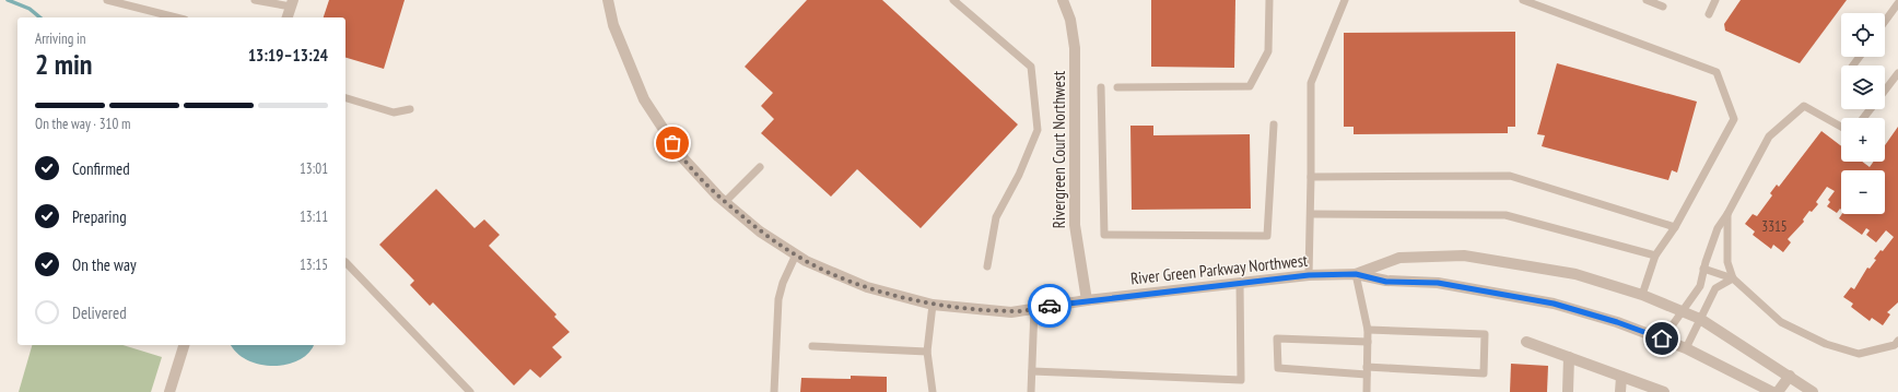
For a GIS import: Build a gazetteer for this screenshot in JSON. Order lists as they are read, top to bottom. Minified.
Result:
{"streets":{"street":["Rivergreen Court Northwest","River Green Parkway Northwest"]},"crossings":[["Rivergreen Court Northwest","River Green Parkway Northwest"]],"house_numbers":["3315"],"page":{"map_buttons":["+","−"],"heading":["2 min","Arriving in","13:19–13:24"],"bar":"On the way · 310 m","list":[["Confirmed","13:01"],["Preparing","13:11"],["On the way","13:15"],"Delivered"]}}
